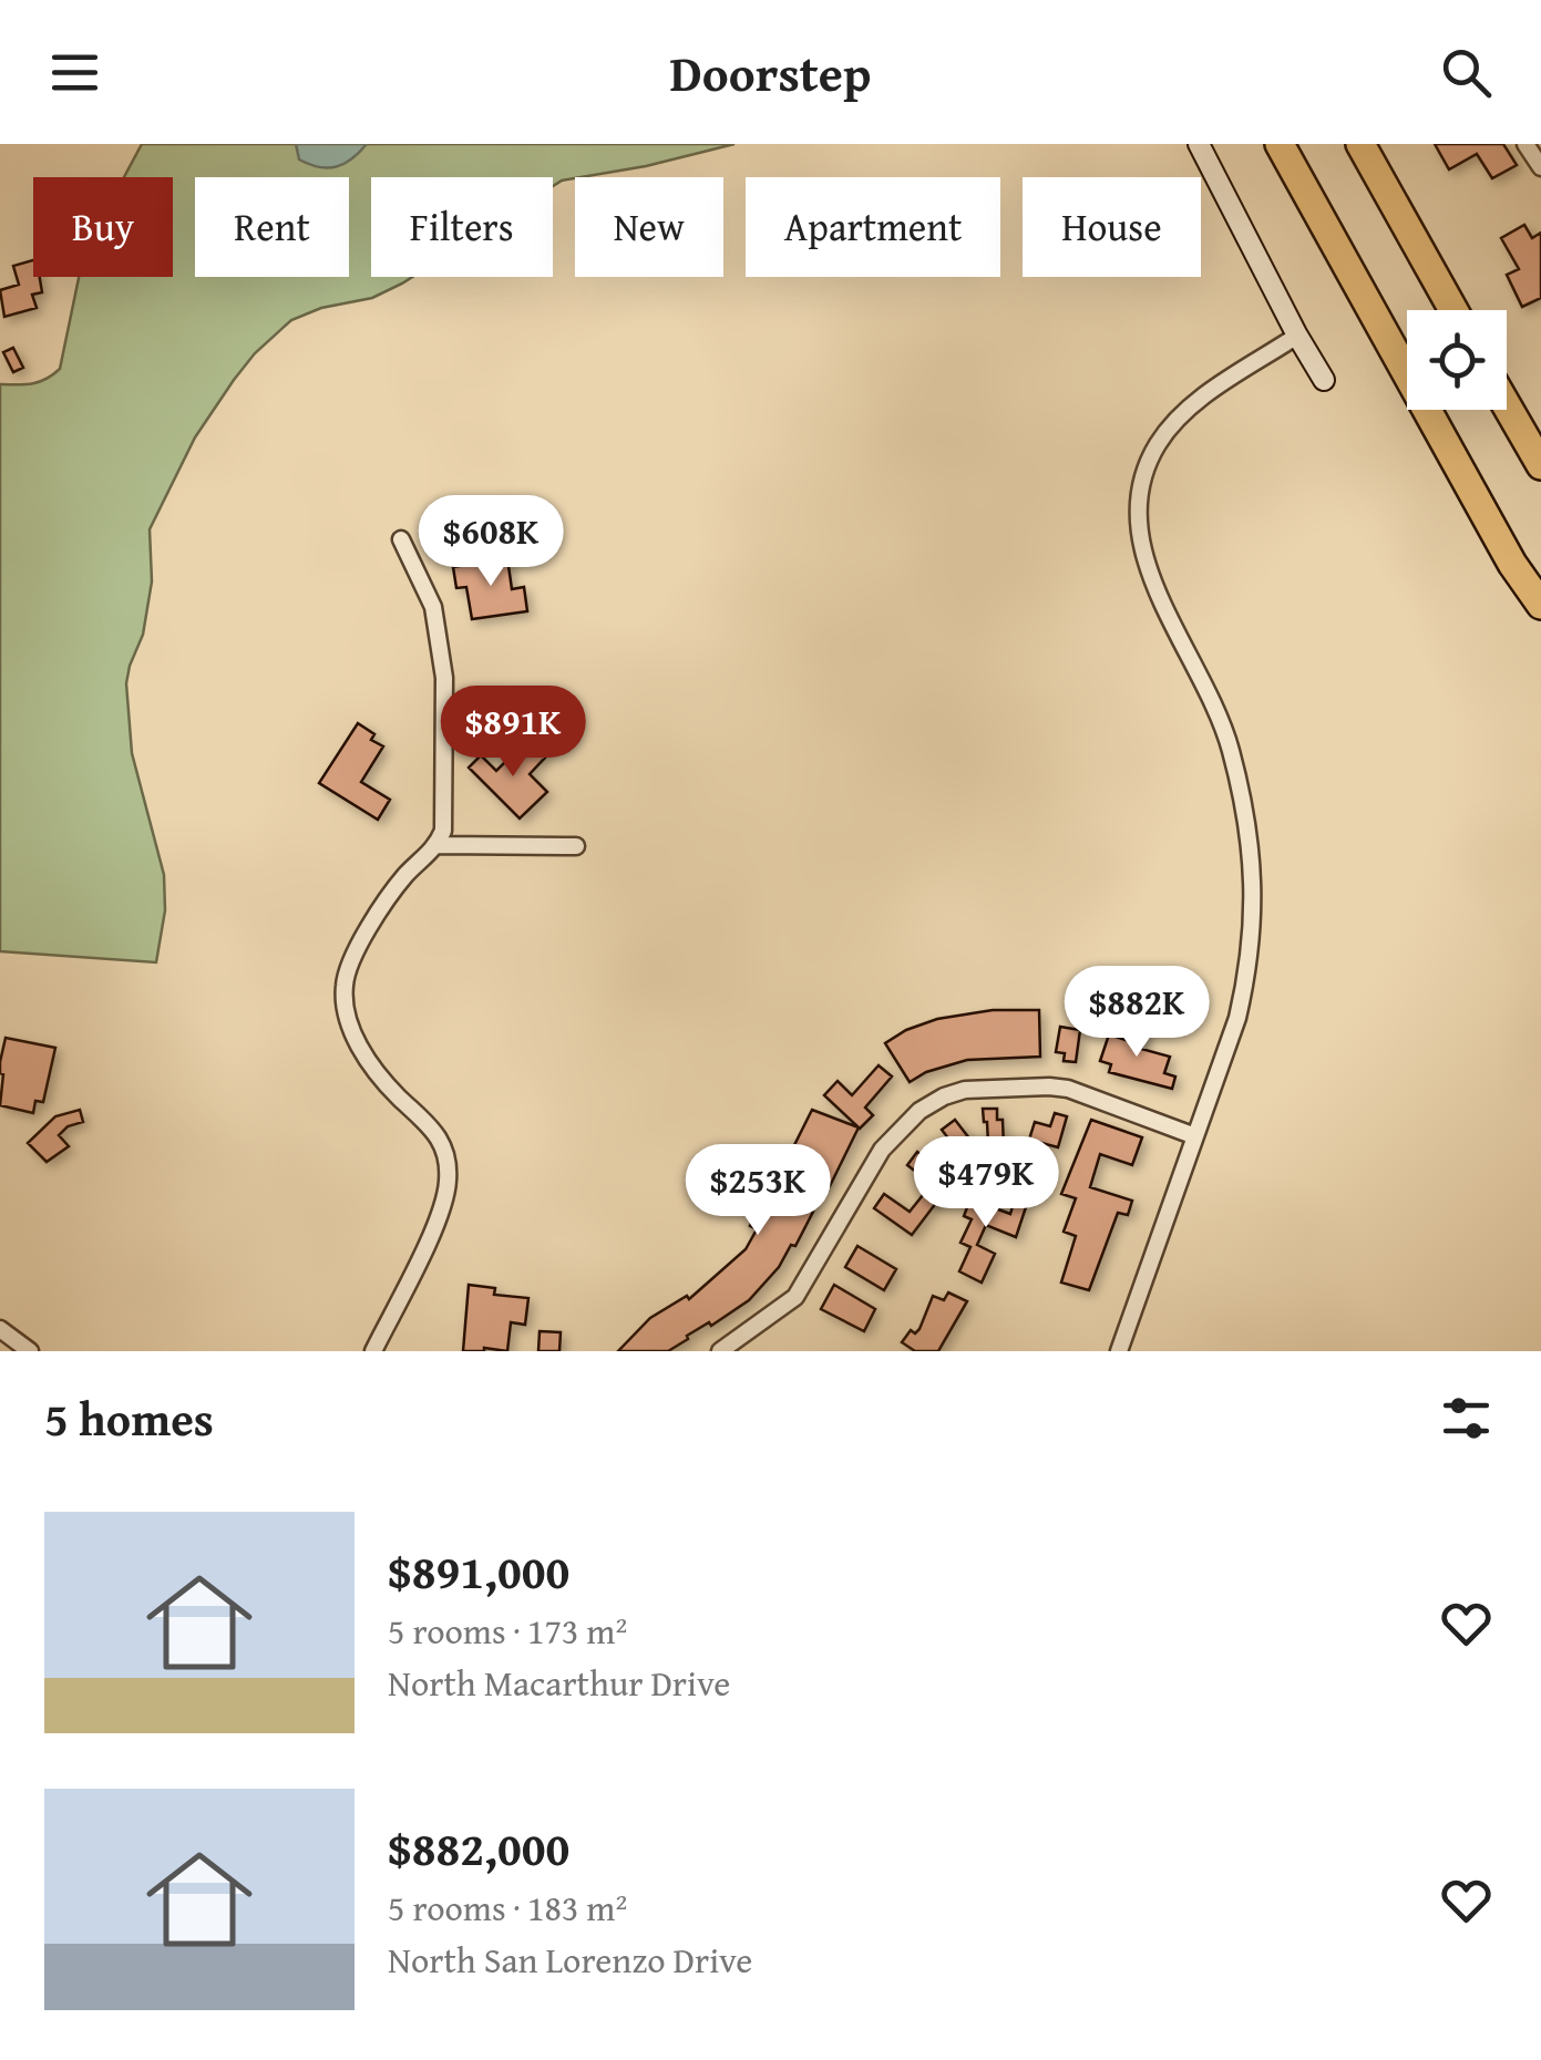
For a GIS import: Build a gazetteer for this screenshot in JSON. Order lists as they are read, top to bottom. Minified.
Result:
{"page":{"header":"Doorstep","chip":["Buy","Rent","Filters","New","Apartment","House"],"price":["$608K","$891K","$882K","$479K","$253K"],"heading":"5 homes","list":[{"name":"$891,000","note":"5 rooms · 173 m² · North Macarthur Drive"},{"name":"$882,000","note":"5 rooms · 183 m² · North San Lorenzo Drive"}]}}
